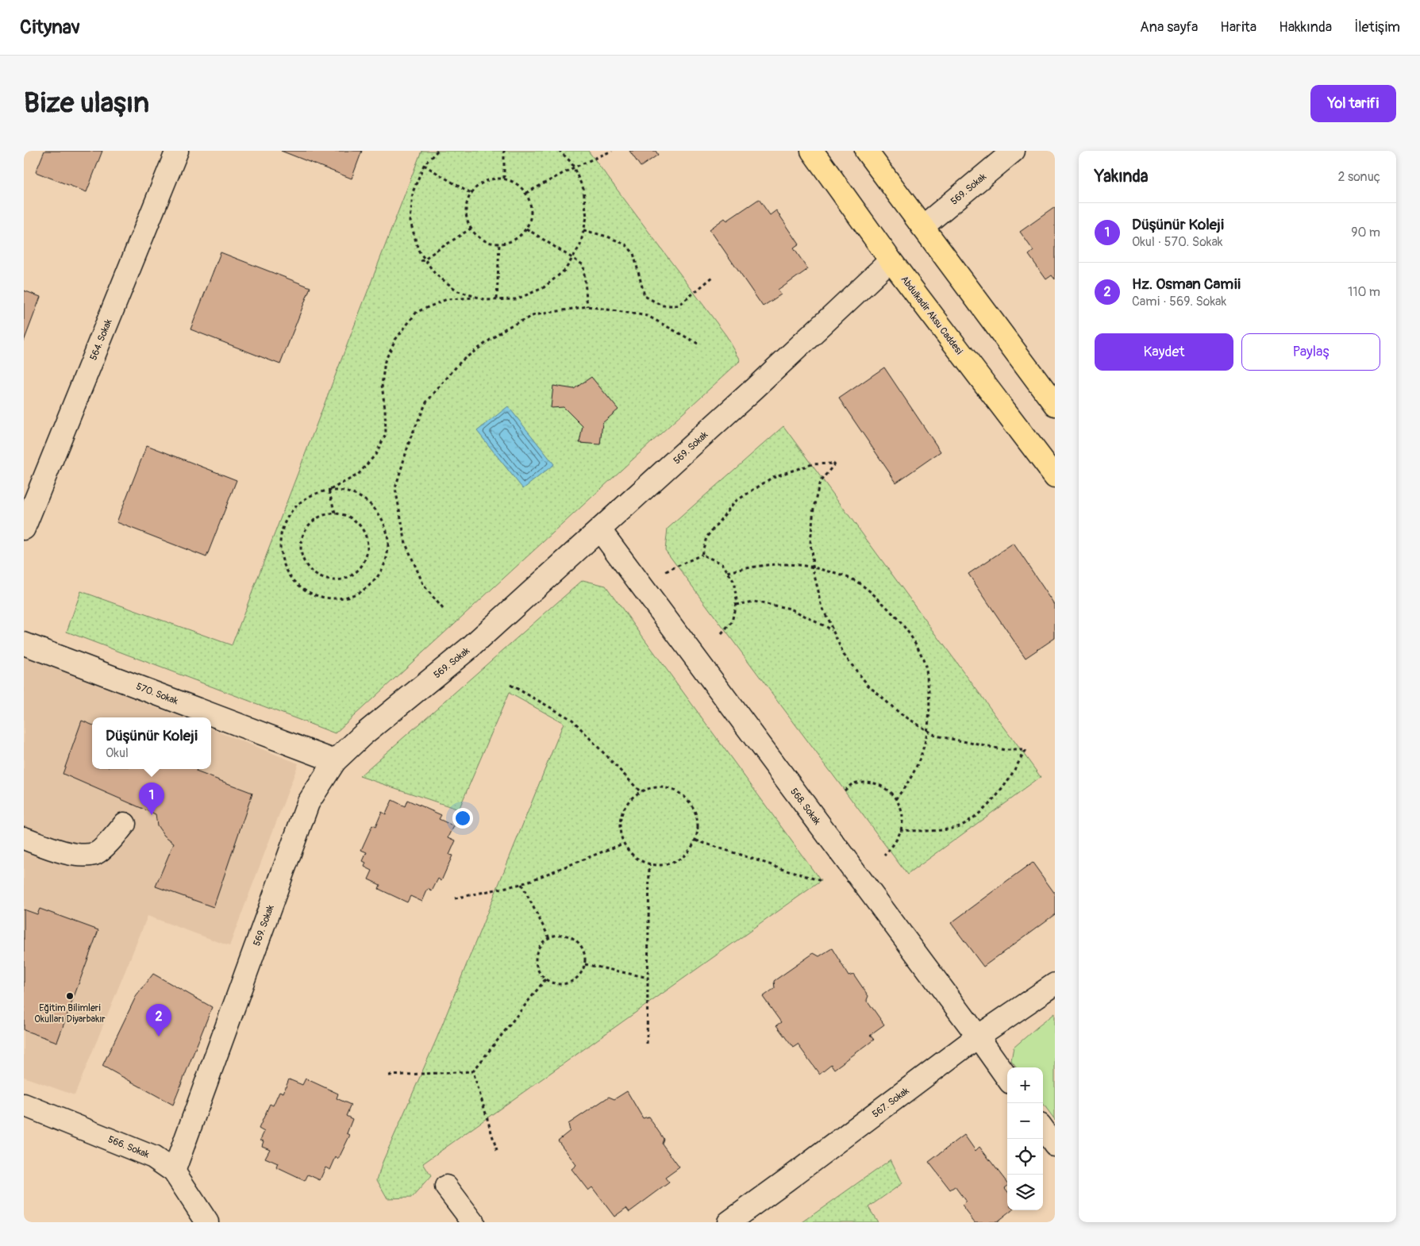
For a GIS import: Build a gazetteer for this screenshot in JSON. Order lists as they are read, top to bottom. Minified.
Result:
{"streets":{"main road":["Abdulkadir Aksu Caddesi"],"street":["569. Sokak","564. Sokak","570. Sokak","568. Sokak","567. Sokak","566. Sokak"]},"crossings":[["569. Sokak","Abdulkadir Aksu Caddesi"],["569. Sokak","570. Sokak"],["569. Sokak","568. Sokak"],["569. Sokak","566. Sokak"],["568. Sokak","567. Sokak"]],"places":["Eğitim Bilimleri Okulları Diyarbakır"],"page":{"header":"Citynav","nav":["Ana sayfa","Harita","Hakkında","İletişim"],"buttons":["Yol tarifi",["Kaydet","Paylaş"]],"title":"Bize ulaşın","heading":["Yakında","2 sonuç"],"list":[{"mark":"1","name":"Düşünür Koleji","note":"Okul · 570. Sokak","value":"90 m"},{"mark":"2","name":"Hz. Osman Camii","note":"Cami · 569. Sokak","value":"110 m"}],"popup":["Düşünür Koleji","Okul"],"pins":["1","2"],"map_buttons":["+","−"]}}
